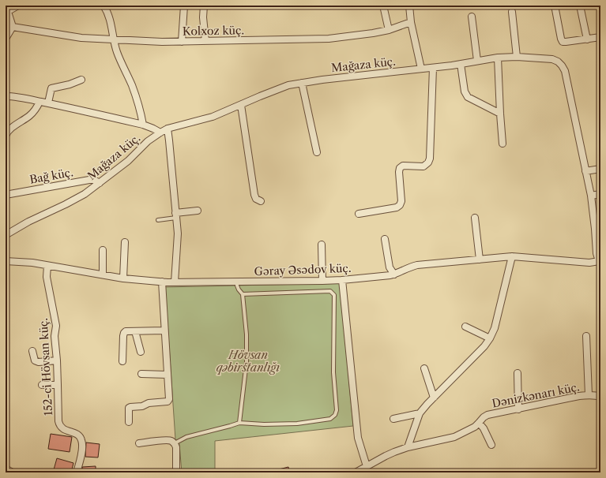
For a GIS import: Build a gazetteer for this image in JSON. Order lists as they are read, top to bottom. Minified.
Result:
{"streets":{"street":["Kolxoz küç.","Mağaza küç.","Bağ küç.","Gəray Əsədov küç.","152-ci Hövsan küç.","Dənizkənarı küç."]},"crossings":[["Mağaza küç.","Bağ küç."],["Mağaza küç.","Gəray Əsədov küç."],["Gəray Əsədov küç.","152-ci Hövsan küç."]],"parks":["Hövsan qəbirstanlığı"]}
